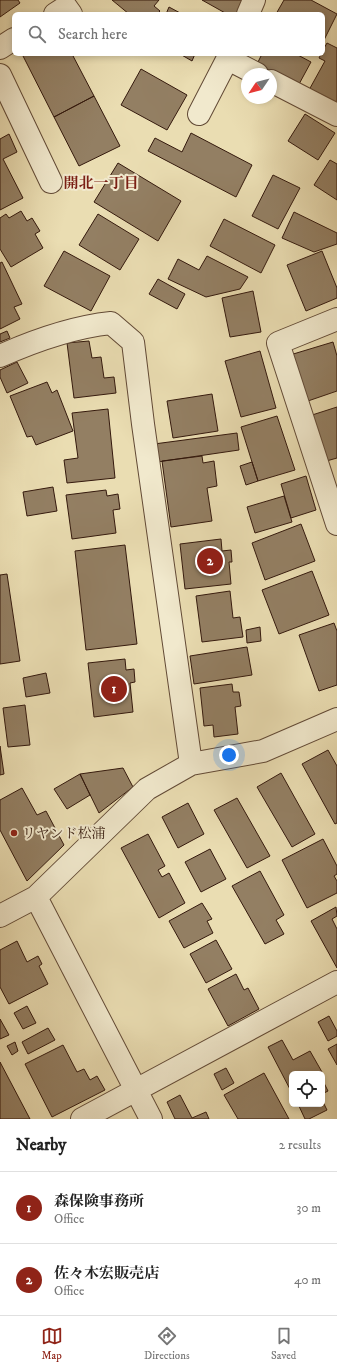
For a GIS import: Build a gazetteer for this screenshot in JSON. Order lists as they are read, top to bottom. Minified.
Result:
{"districts":["開北一丁目"],"places":["リヤンド松浦"],"north":"bottom left","page":{"search":"Search here","pins":["2","1"],"heading":["Nearby","2 results"],"list":[{"mark":"1","name":"森保険事務所","note":"Office","value":"30 m"},{"mark":"2","name":"佐々木宏販売店","note":"Office","value":"40 m"}],"nav":["Map","Directions","Saved"]}}
